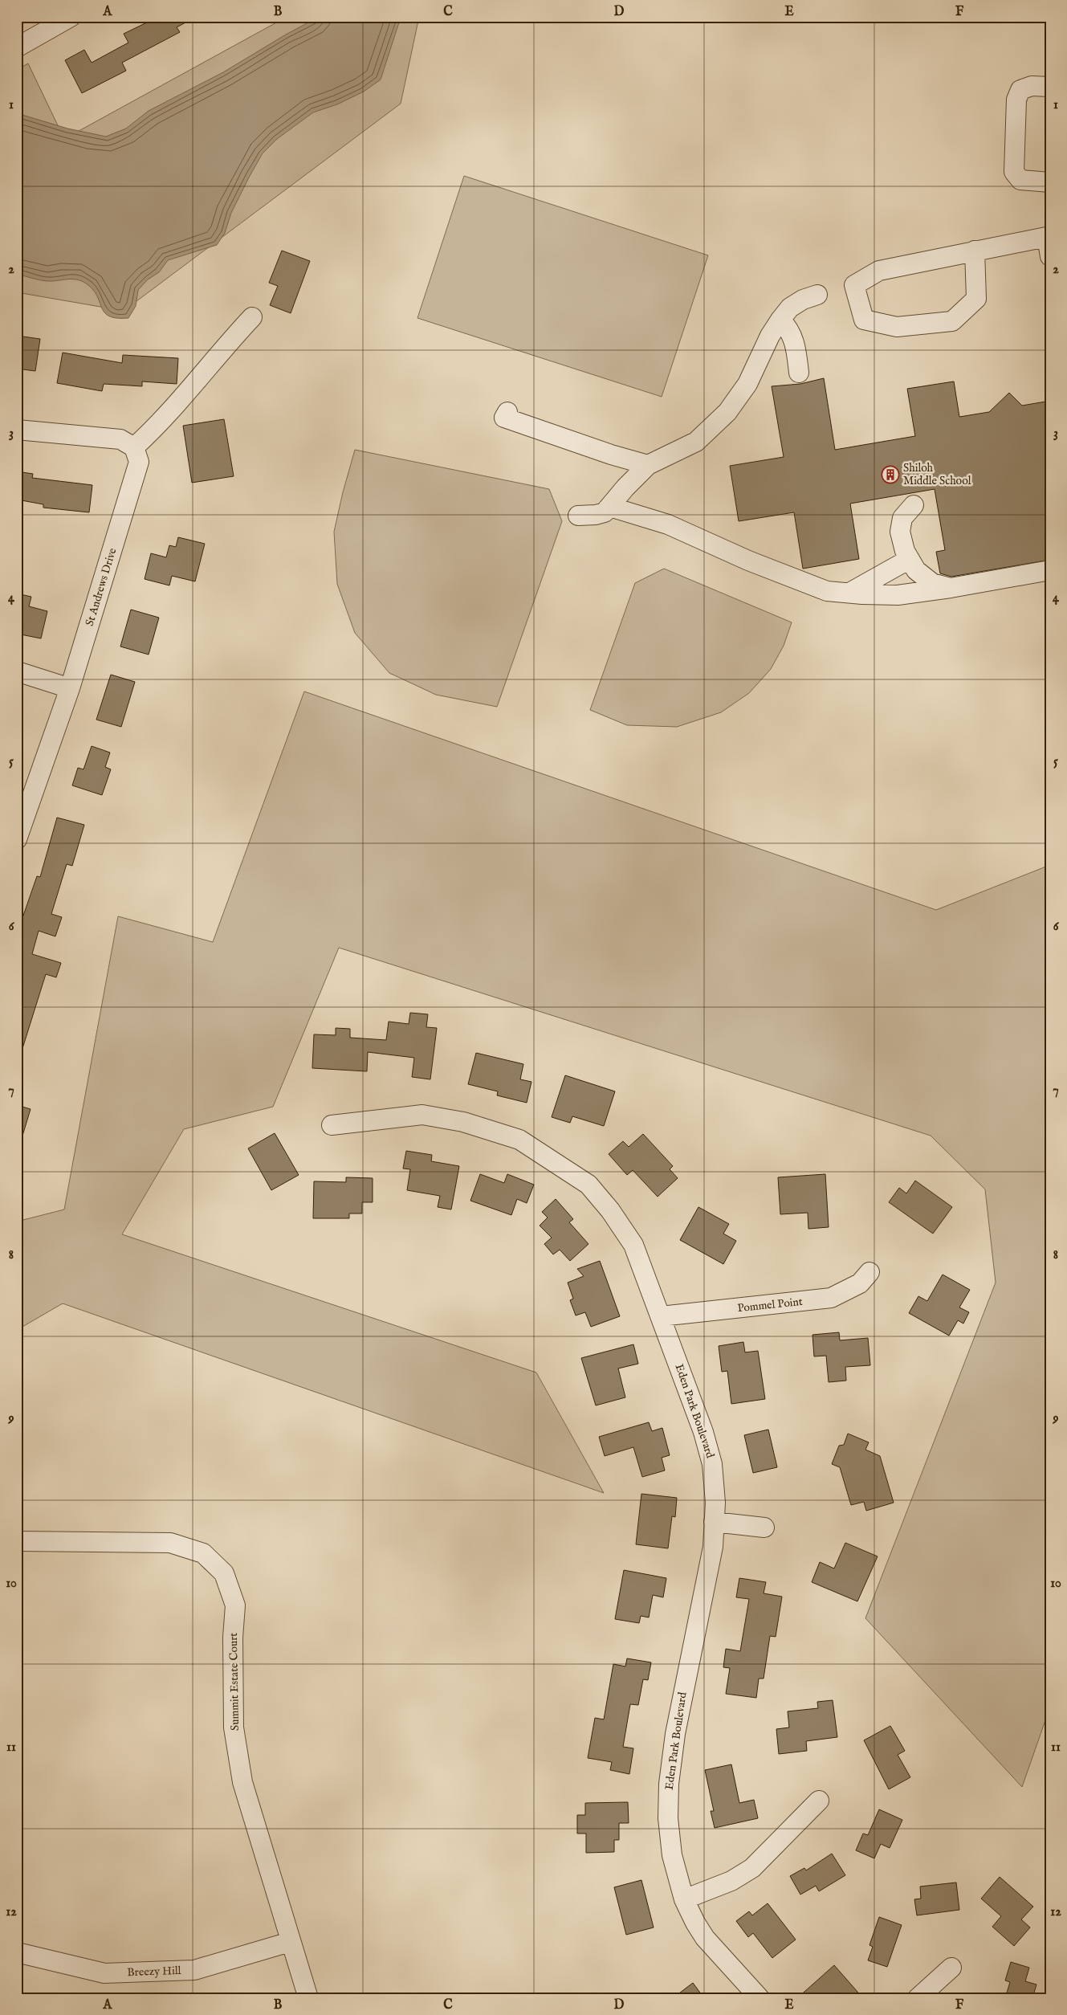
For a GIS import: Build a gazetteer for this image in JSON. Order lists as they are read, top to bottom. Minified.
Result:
{"streets":{"street":["St Andrews Drive","Pommel Point","Eden Park Boulevard","Summit Estate Court","Breezy Hill"]},"crossings":[["Pommel Point","Eden Park Boulevard"],["Summit Estate Court","Breezy Hill"]],"places":{"building":["Shiloh Middle School"]},"grid":{"columns":["A","B","C","D","E","F"],"rows":["1","2","3","4","5","6","7","8","9","10","11","12"]}}
